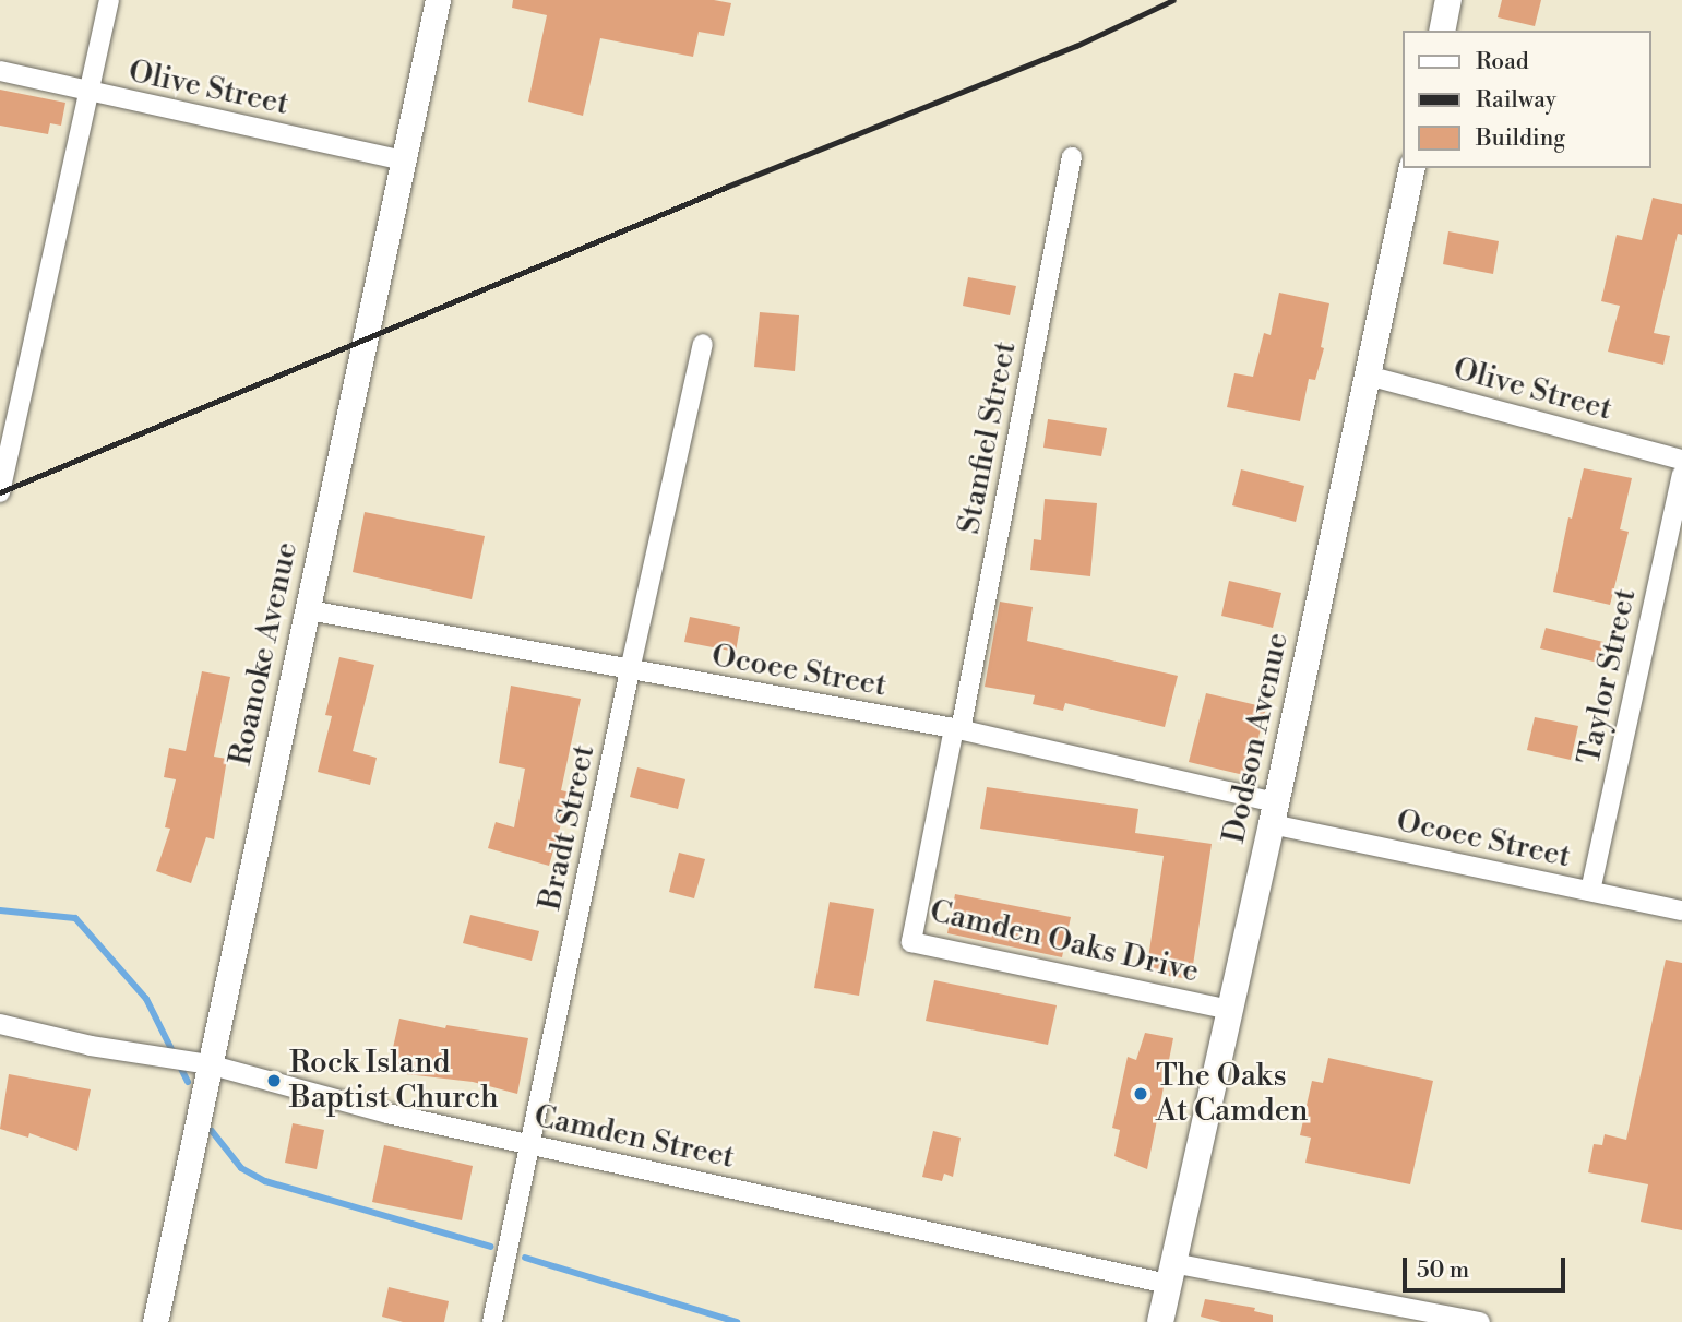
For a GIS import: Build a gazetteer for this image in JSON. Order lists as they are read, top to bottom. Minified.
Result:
{"streets":{"main road":["Dodson Avenue"],"street":["Olive Street","Stanfiel Street","Roanoke Avenue","Ocoee Street","Taylor Street","Bradt Street","Camden Oaks Drive","Camden Street"]},"crossings":[["Olive Street","Roanoke Avenue"],["Olive Street","Dodson Avenue"],["Stanfiel Street","Ocoee Street"],["Stanfiel Street","Camden Oaks Drive"],["Roanoke Avenue","Ocoee Street"],["Roanoke Avenue","Camden Street"],["Ocoee Street","Taylor Street"],["Ocoee Street","Dodson Avenue"],["Ocoee Street","Bradt Street"],["Ocoee Street","Camden Oaks Drive"],["Dodson Avenue","Camden Oaks Drive"],["Dodson Avenue","Camden Street"],["Bradt Street","Camden Street"]],"places":["Rock Island Baptist Church","The Oaks At Camden"],"legend":["Road","Railway","Building"],"scale_bar":"50 m"}
